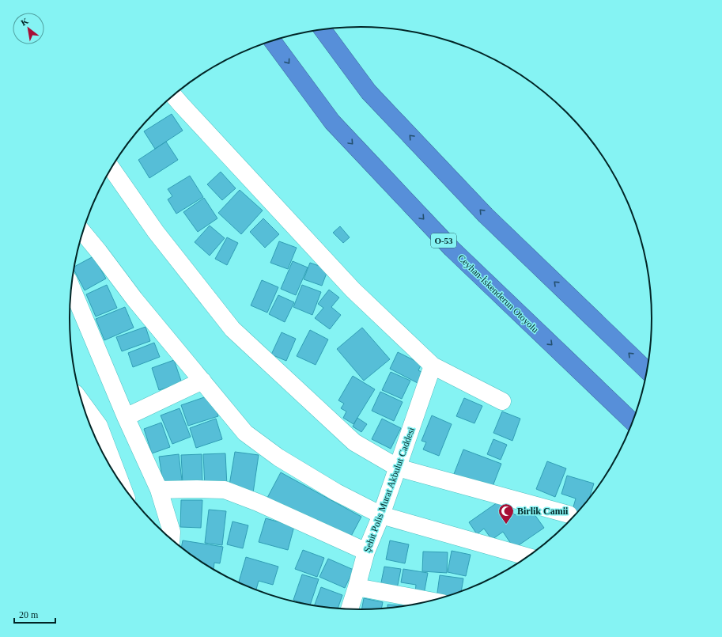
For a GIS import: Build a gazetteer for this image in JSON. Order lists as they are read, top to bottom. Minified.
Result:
{"streets":{"highway":["O-53","Ceyhan-İskenderun Otoyolu"],"street":["Şehit Polis Murat Akbulut Caddesi"]},"places":{"mosque":["Birlik Camii"]},"scale_bar":"20 m","north":"top left"}
